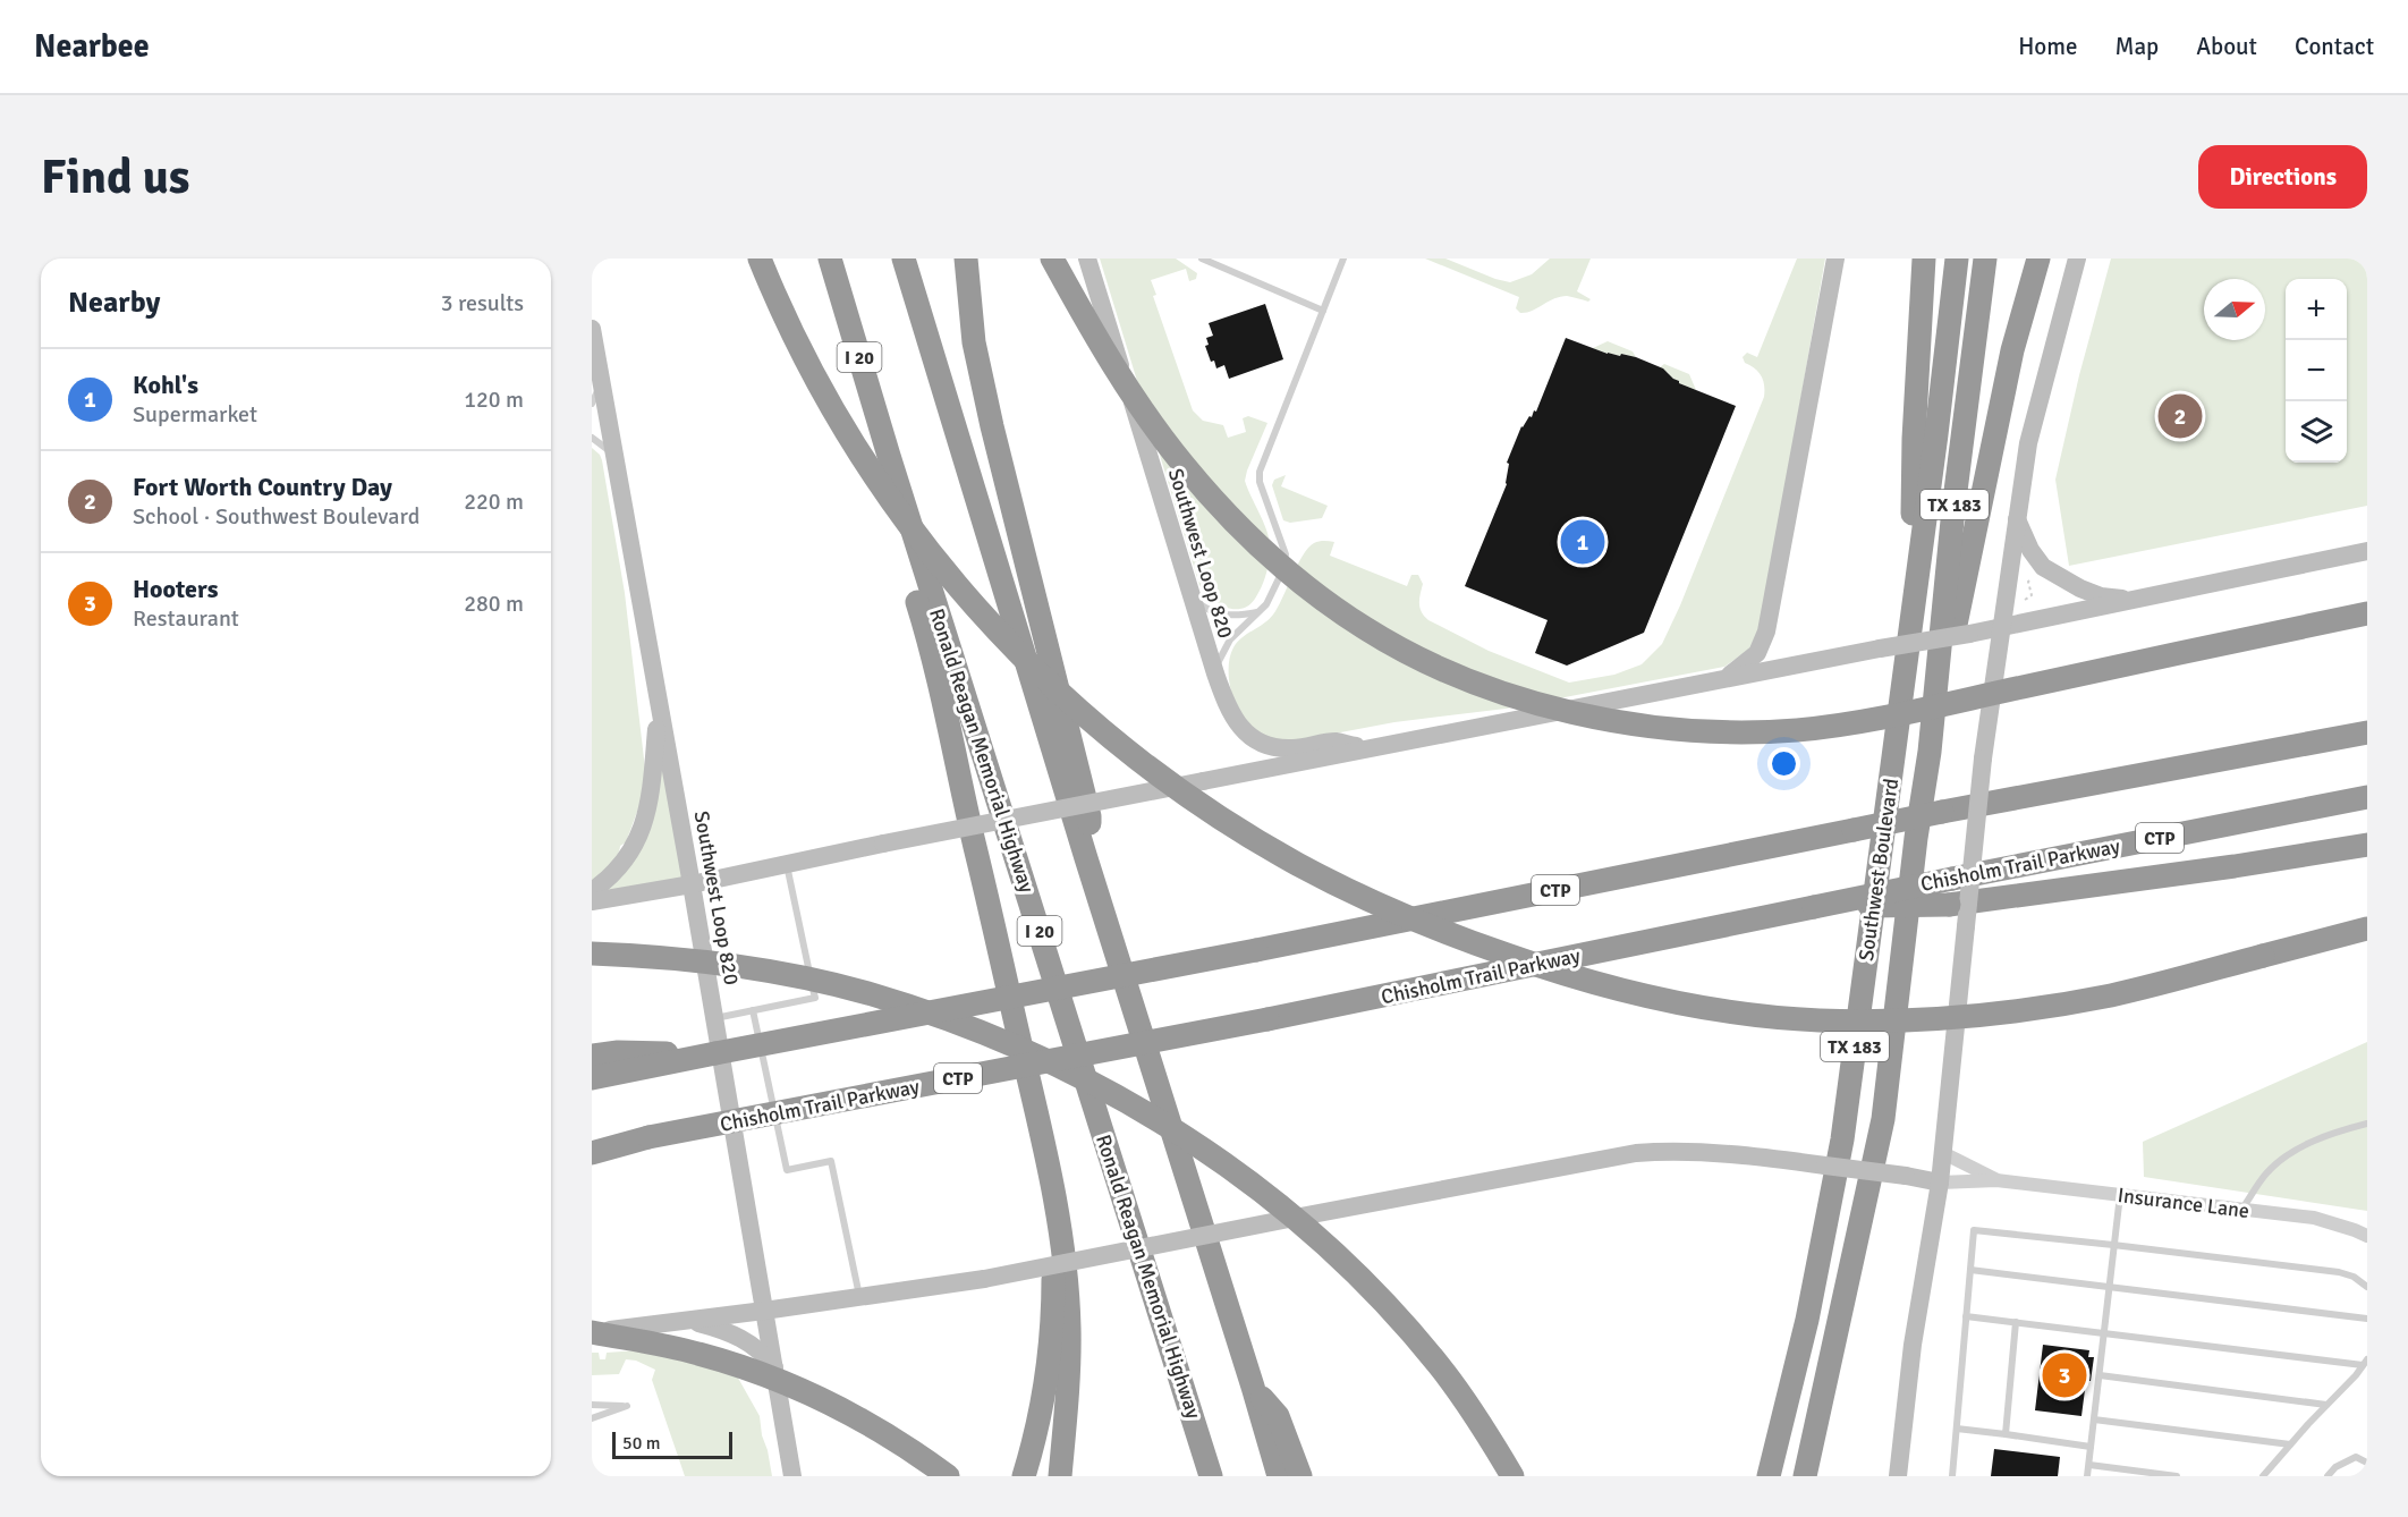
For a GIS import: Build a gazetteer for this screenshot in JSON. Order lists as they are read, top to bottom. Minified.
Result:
{"streets":{"highway":["I 20","TX 183","Ronald Reagan Memorial Highway","CTP","Chisholm Trail Parkway","Southwest Boulevard"],"main road":["Southwest Loop 820"],"street":["Insurance Lane"]},"scale_bar":"50 m","north":"right","page":{"header":"Nearbee","nav":["Home","Map","About","Contact"],"buttons":"Directions","title":"Find us","heading":["Nearby","3 results"],"map_buttons":["+","−"],"list":[{"mark":"1","name":"Kohl's","note":"Supermarket","value":"120 m"},{"mark":"2","name":"Fort Worth Country Day","note":"School · Southwest Boulevard","value":"220 m"},{"mark":"3","name":"Hooters","note":"Restaurant","value":"280 m"}],"pins":["2","1","3"],"scale":"50 m"}}
